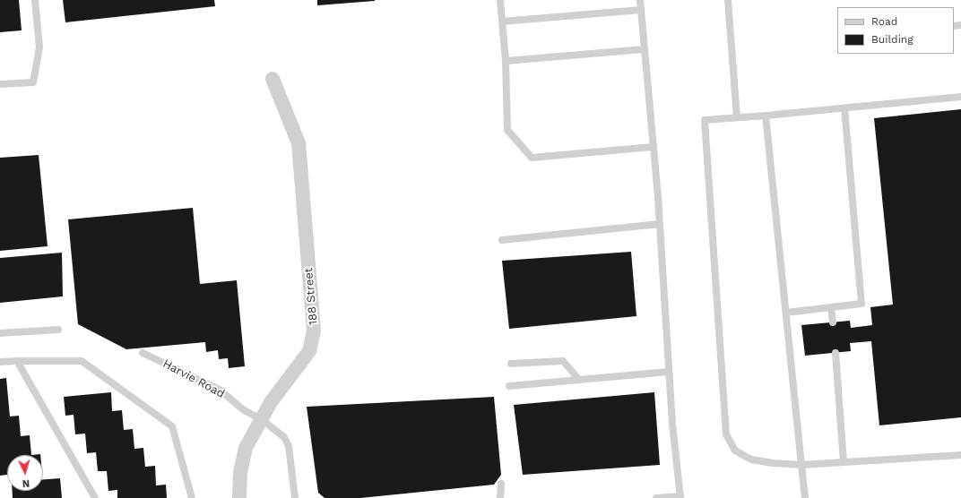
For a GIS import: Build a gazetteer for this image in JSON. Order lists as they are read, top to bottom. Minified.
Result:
{"streets":{"street":["188 Street"],"lane":["Harvie Road"]},"crossings":[["188 Street","Harvie Road"]],"legend":["Road","Building"],"north":"bottom"}
